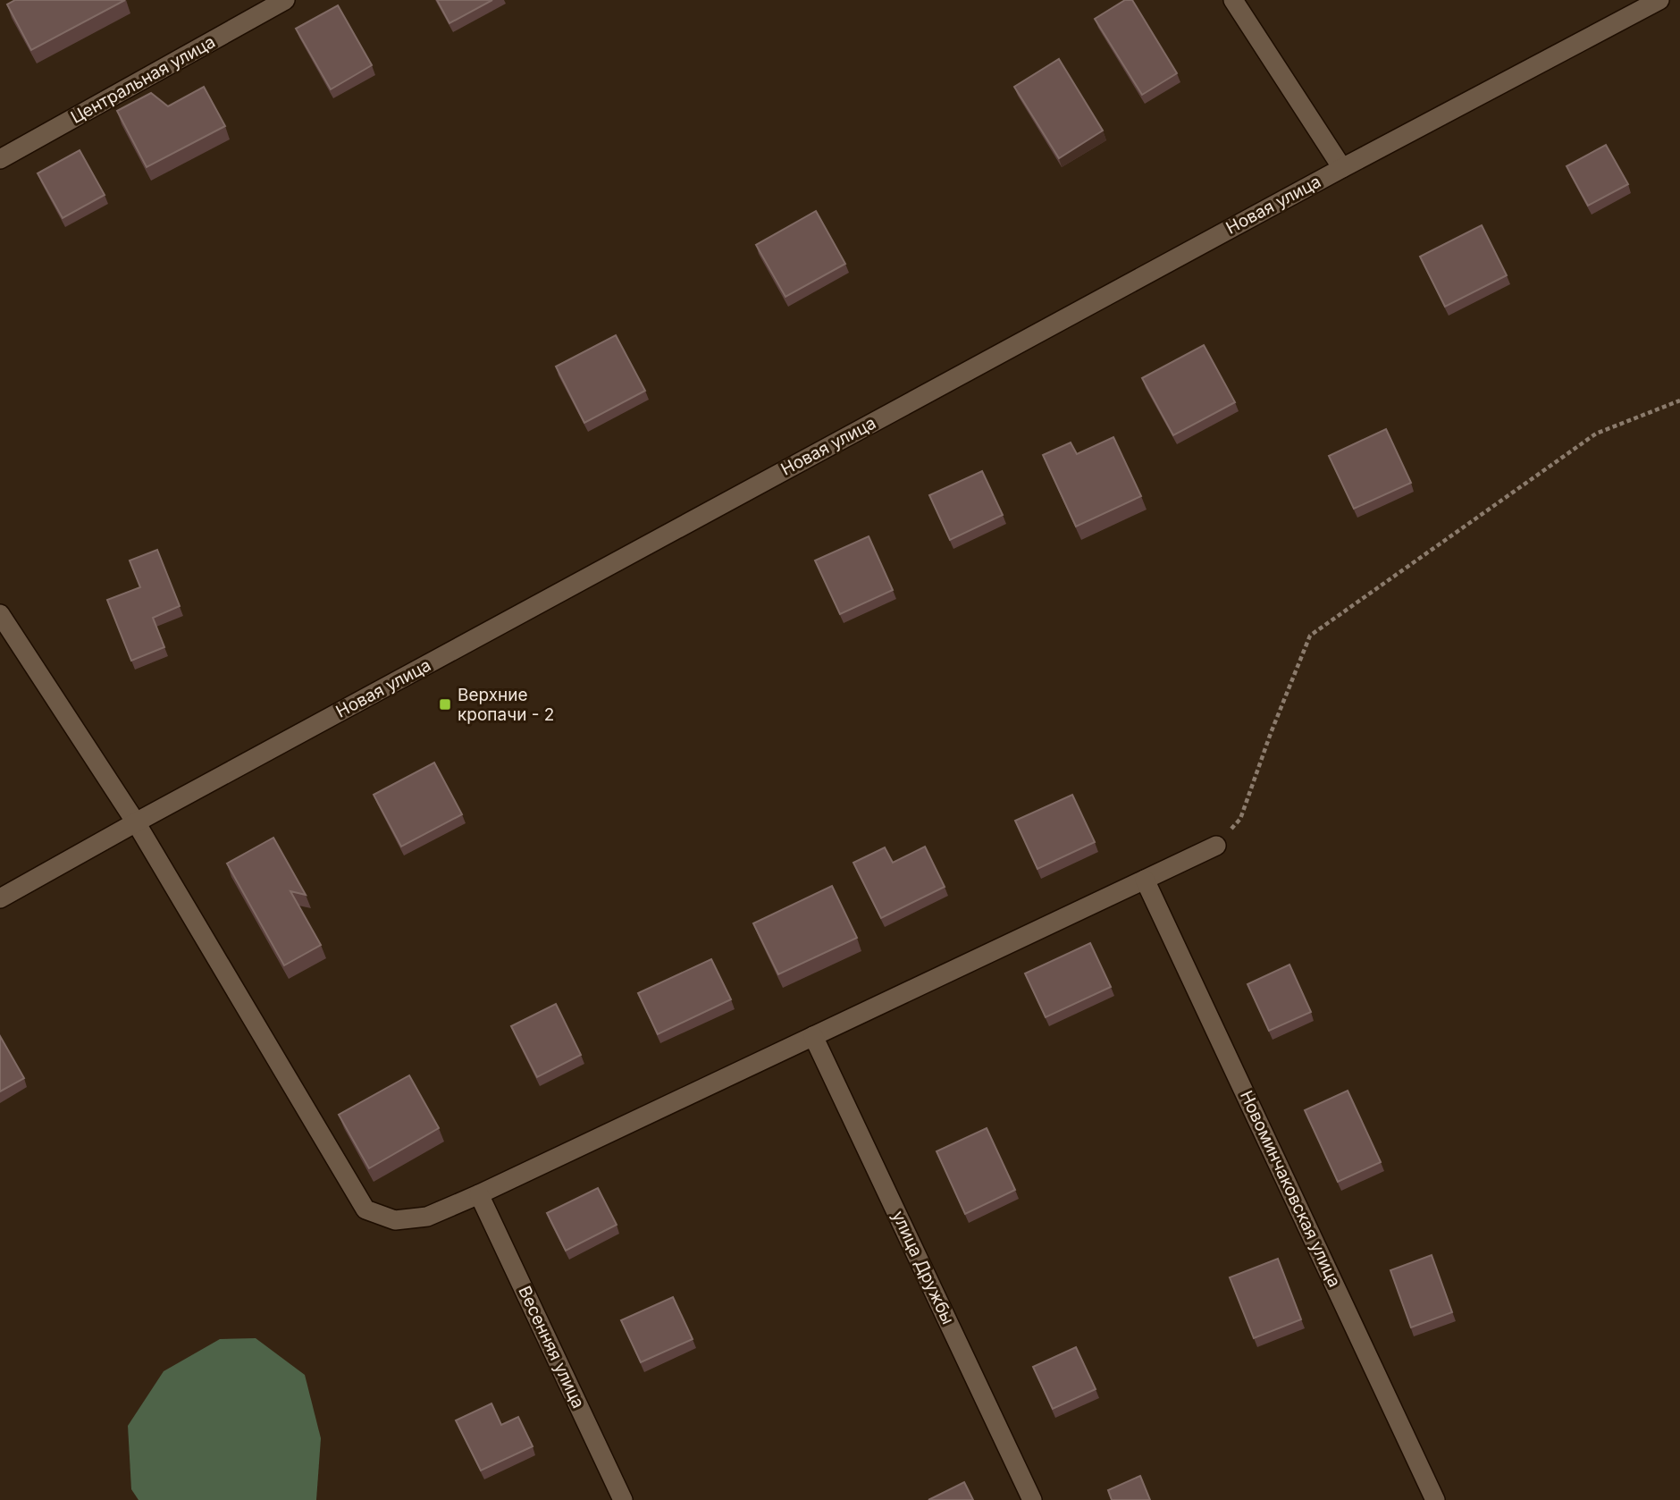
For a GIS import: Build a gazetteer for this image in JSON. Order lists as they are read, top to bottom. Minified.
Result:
{"streets":{"street":["Центральная улица","Новая улица","Новоминчаковская улица","улица Дружбы","Весенняя улица"]},"places":{"transit":["Верхние кропачи - 2"]}}
